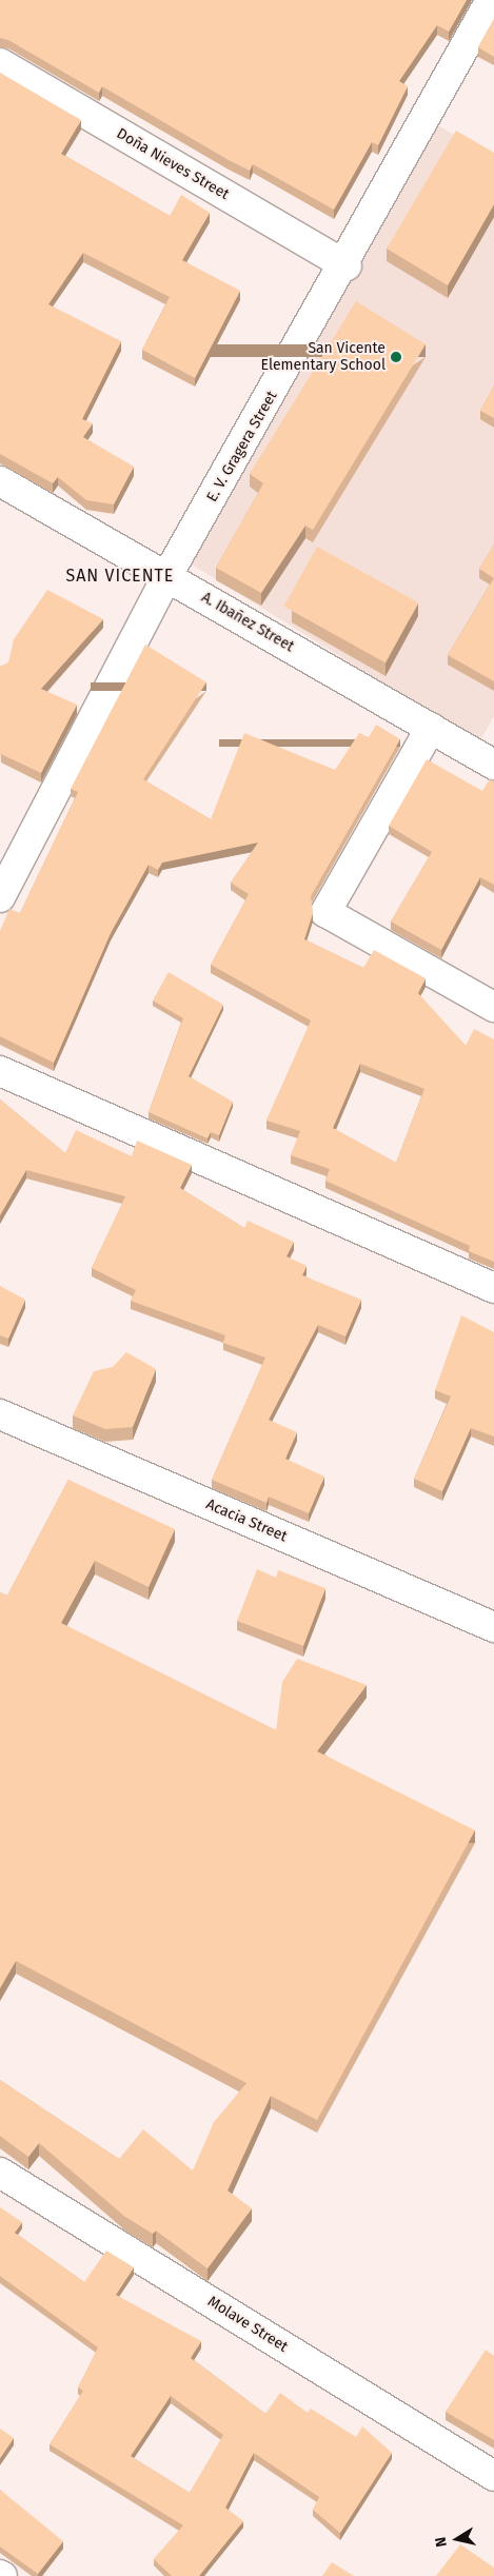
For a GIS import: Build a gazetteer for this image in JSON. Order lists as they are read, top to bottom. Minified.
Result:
{"streets":{"street":["Doña Nieves Street","E. V. Gragera Street","A. Ibañez Street","Acacia Street","Molave Street"]},"crossings":[["Doña Nieves Street","E. V. Gragera Street"],["E. V. Gragera Street","A. Ibañez Street"]],"districts":["SAN VICENTE"],"places":["San Vicente Elementary School"],"north":"left"}
